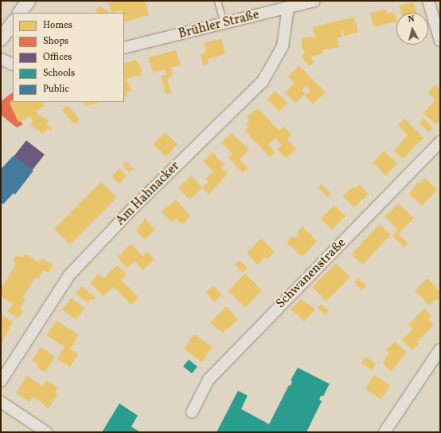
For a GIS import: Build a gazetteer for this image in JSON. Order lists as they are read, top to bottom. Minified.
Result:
{"streets":{"street":["Brühler Straße","Am Hahnacker","Schwanenstraße"]},"crossings":[["Brühler Straße","Am Hahnacker"]],"legend":["Homes","Shops","Offices","Schools","Public"],"north":"top"}
